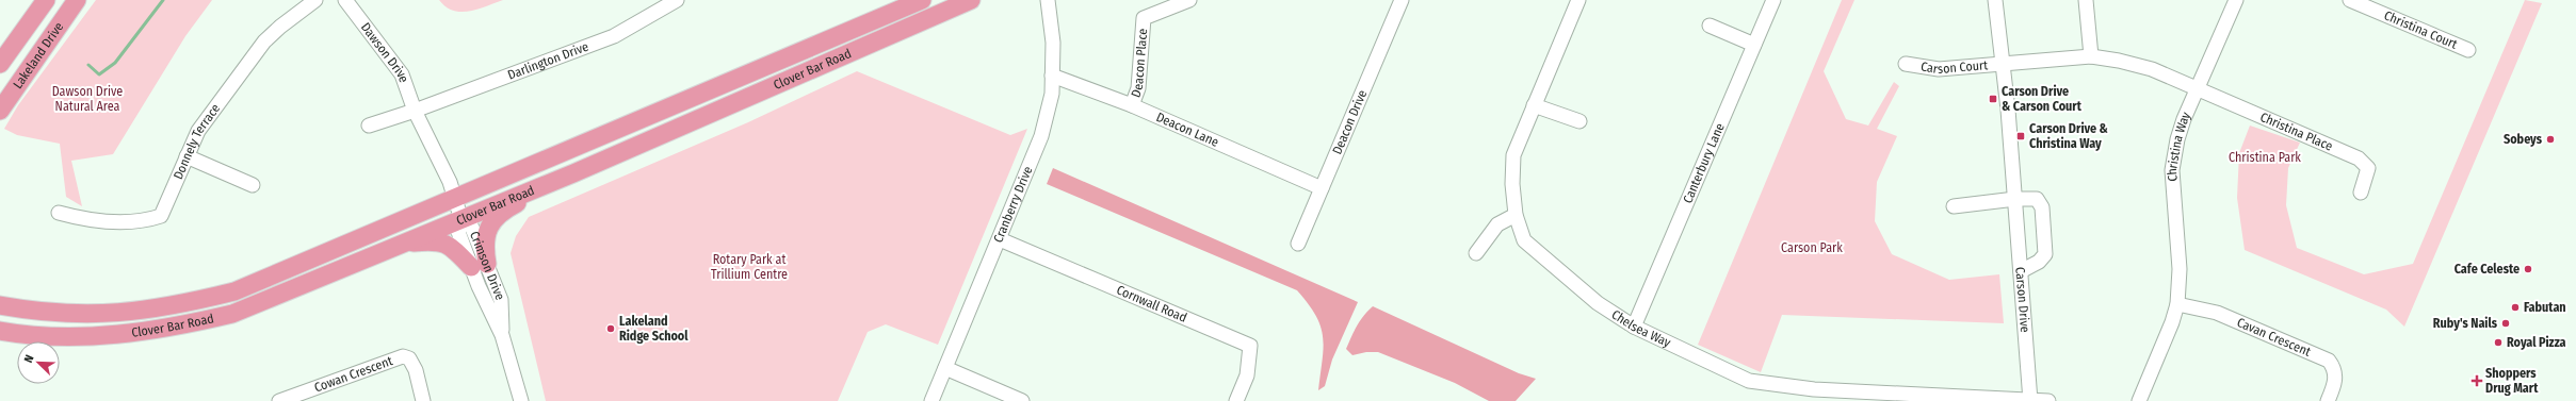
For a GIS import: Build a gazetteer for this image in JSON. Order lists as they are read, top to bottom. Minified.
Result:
{"streets":{"main road":["Lakeland Drive","Clover Bar Road"],"street":["Christina Court","Dawson Drive","Darlington Drive","Deacon Place","Carson Court","Deacon Drive","Deacon Lane","Christina Place","Donnely Terrace","Christina Way","Canterbury Lane","Cranberry Drive","Crimson Drive","Carson Drive","Cornwall Road","Chelsea Way","Cavan Crescent","Cowan Crescent"]},"crossings":[["Dawson Drive","Darlington Drive"],["Dawson Drive","Clover Bar Road"],["Dawson Drive","Crimson Drive"],["Deacon Place","Deacon Lane"],["Carson Court","Carson Drive"],["Clover Bar Road","Crimson Drive"],["Deacon Drive","Deacon Lane"],["Deacon Lane","Cranberry Drive"],["Christina Place","Christina Way"],["Christina Way","Cavan Crescent"],["Canterbury Lane","Chelsea Way"],["Cranberry Drive","Cornwall Road"],["Carson Drive","Chelsea Way"]],"parks":["Dawson Drive Natural Area","Christina Park","Carson Park","Rotary Park at Trillium Centre"],"places":{"transit":["Carson Drive & Carson Court","Carson Drive & Christina Way"],"other":["Sobeys","Cafe Celeste","Fabutan","Ruby's Nails","Lakeland Ridge School","Royal Pizza"],"health":["Shoppers Drug Mart"]},"north":"top left"}
